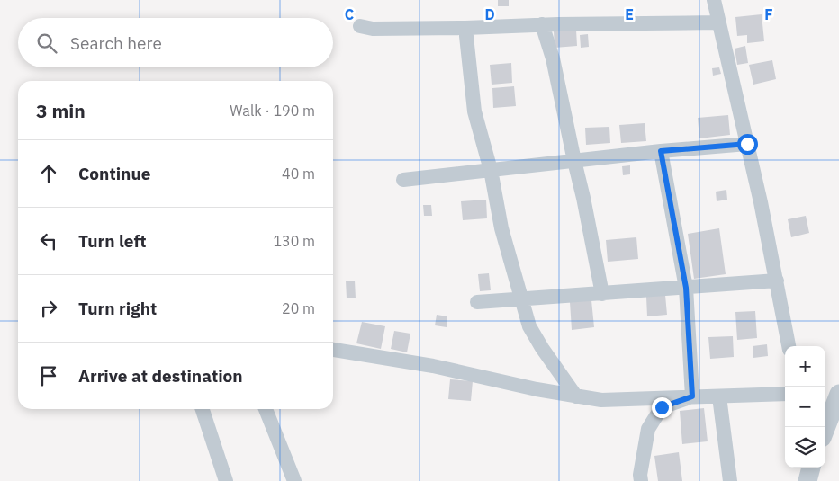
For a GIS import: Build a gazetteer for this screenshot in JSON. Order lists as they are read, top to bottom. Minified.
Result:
{"page":{"search":"Search here","heading":["3 min","Walk · 190 m"],"list":[["Continue","40 m"],["Turn left","130 m"],["Turn right","20 m"],"Arrive at destination"],"map_buttons":["+","−"]},"grid":{"columns":["C","D","E","F"]}}
